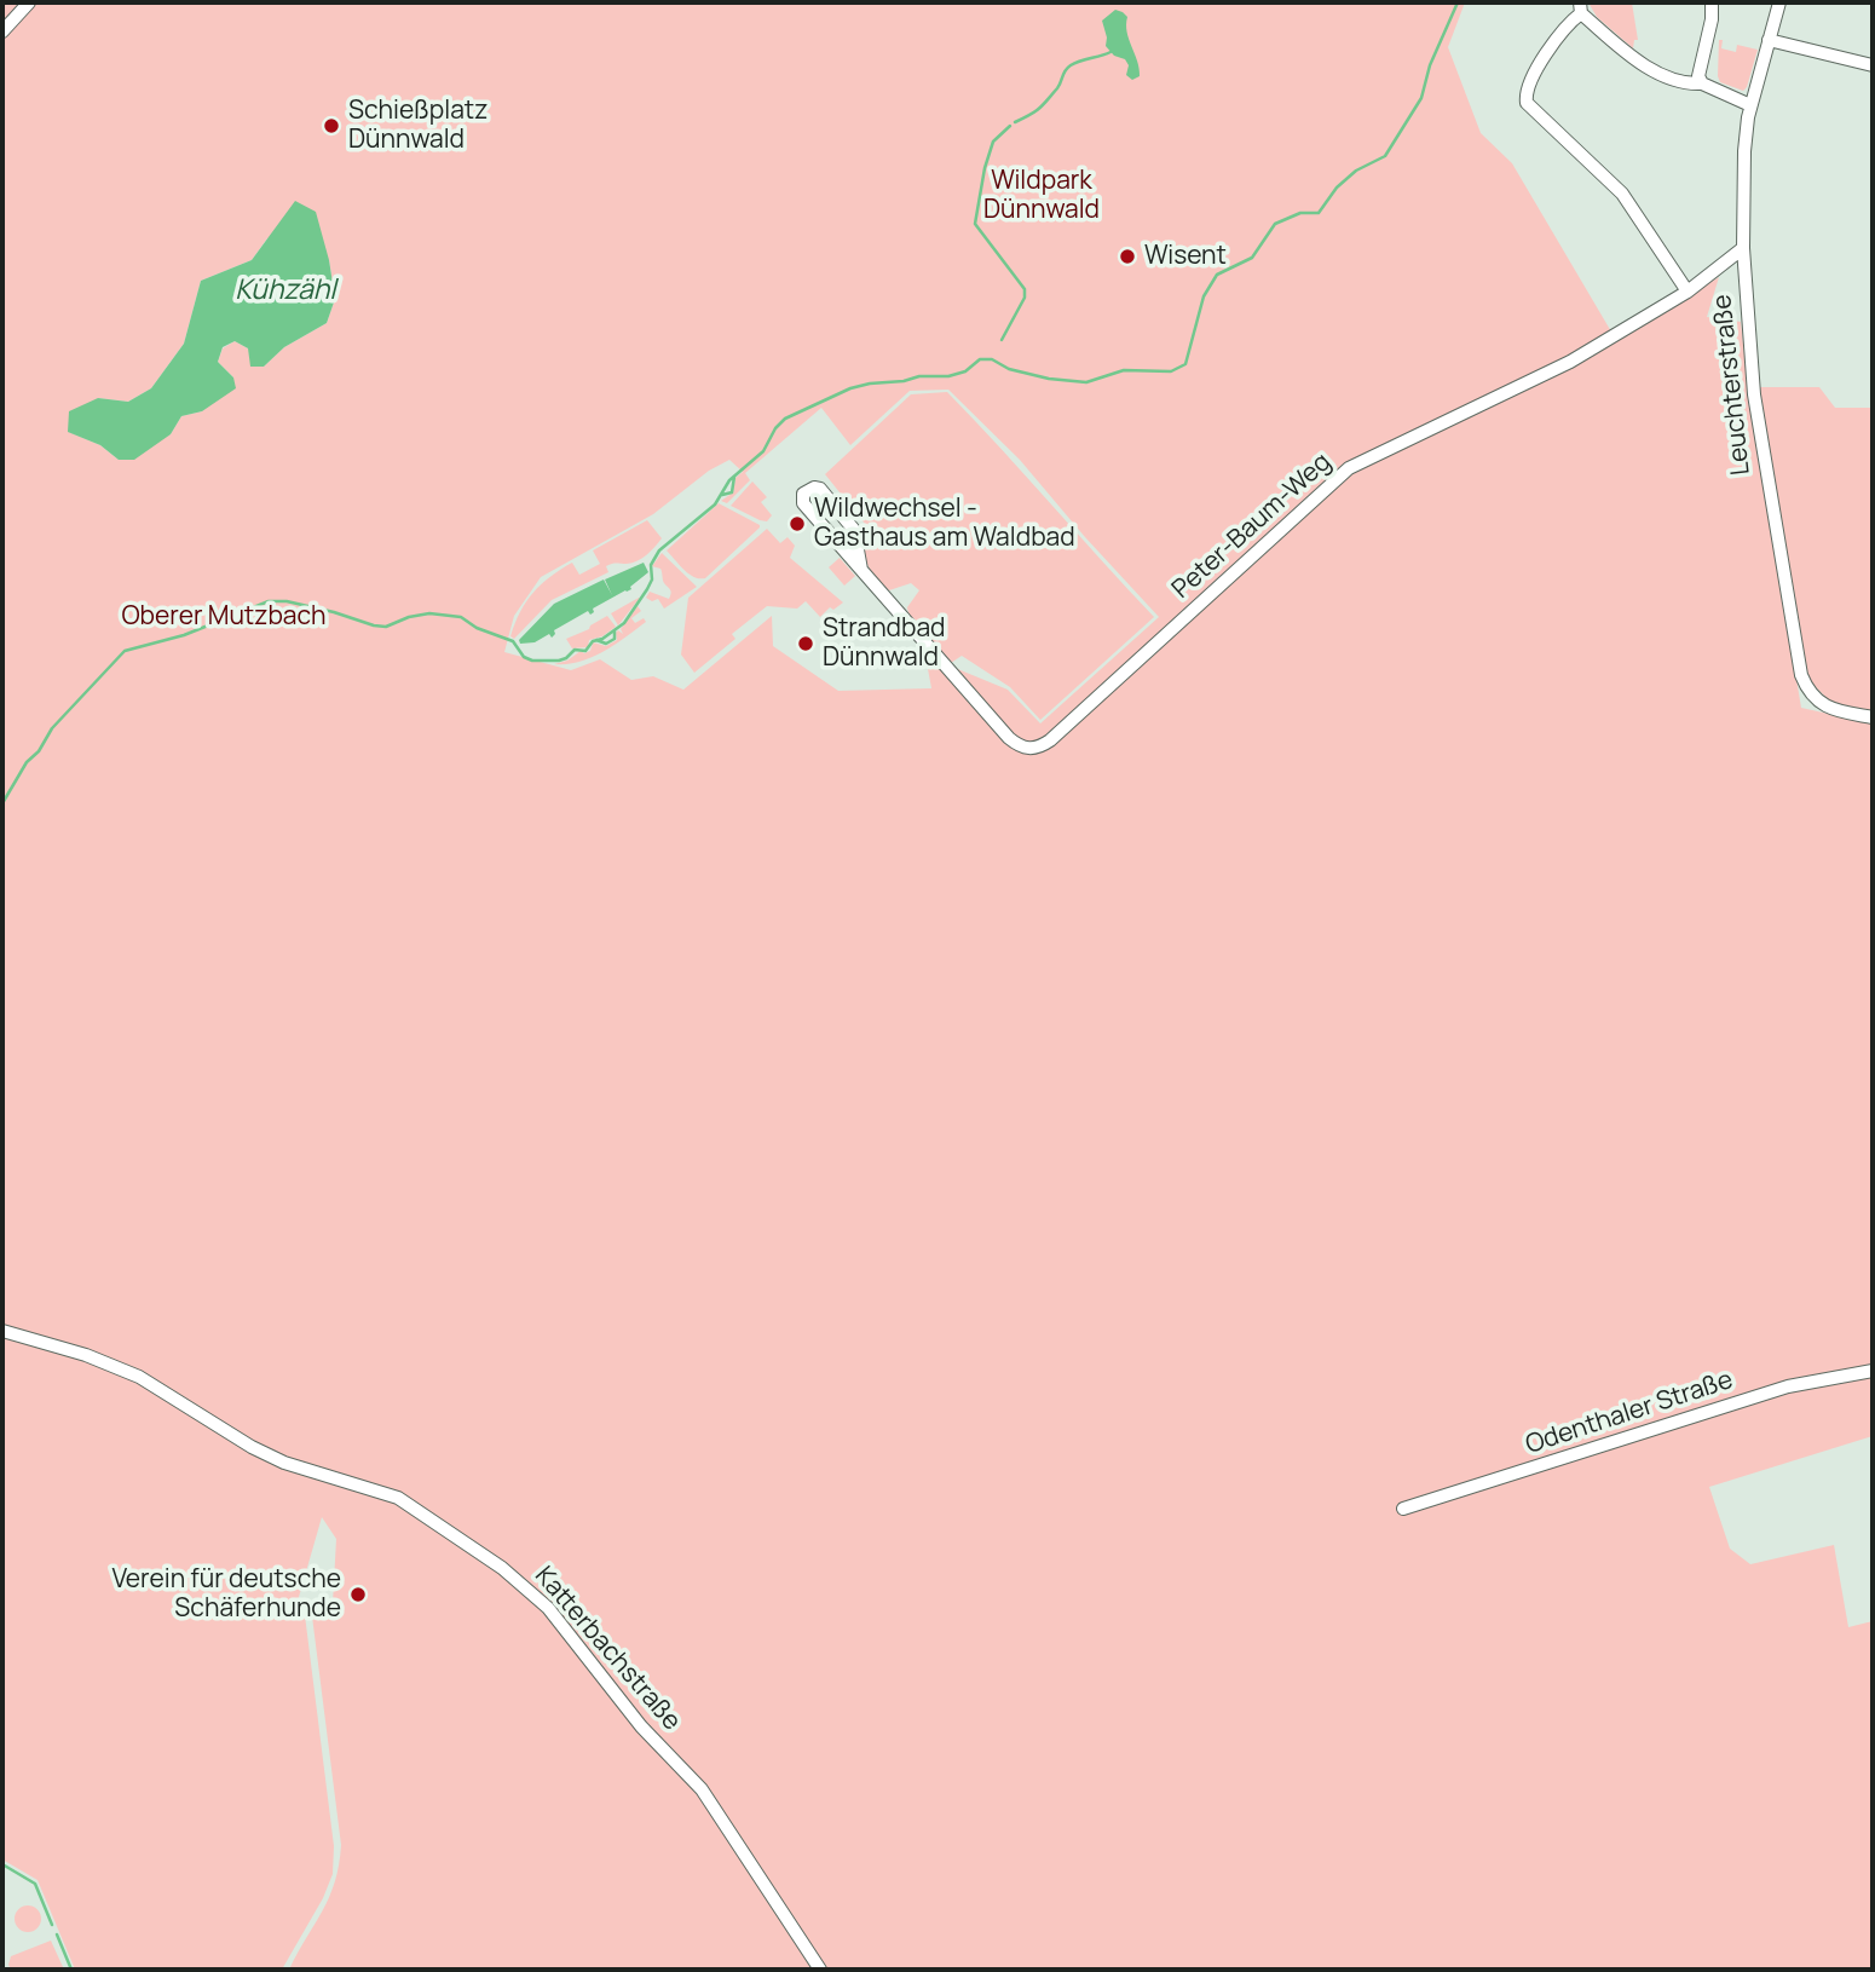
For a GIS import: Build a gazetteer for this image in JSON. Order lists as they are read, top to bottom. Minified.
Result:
{"streets":{"street":["Leuchterstraße","Peter-Baum-Weg","Odenthaler Straße","Katterbachstraße"]},"crossings":[["Leuchterstraße","Peter-Baum-Weg"]],"water":["Kühzähl"],"parks":["Wildpark Dünnwald","Oberer Mutzbach"],"places":["Schießplatz Dünnwald","Wisent","Wildwechsel - Gasthaus am Waldbad","Strandbad Dünnwald","Verein für deutsche Schäferhunde"]}
